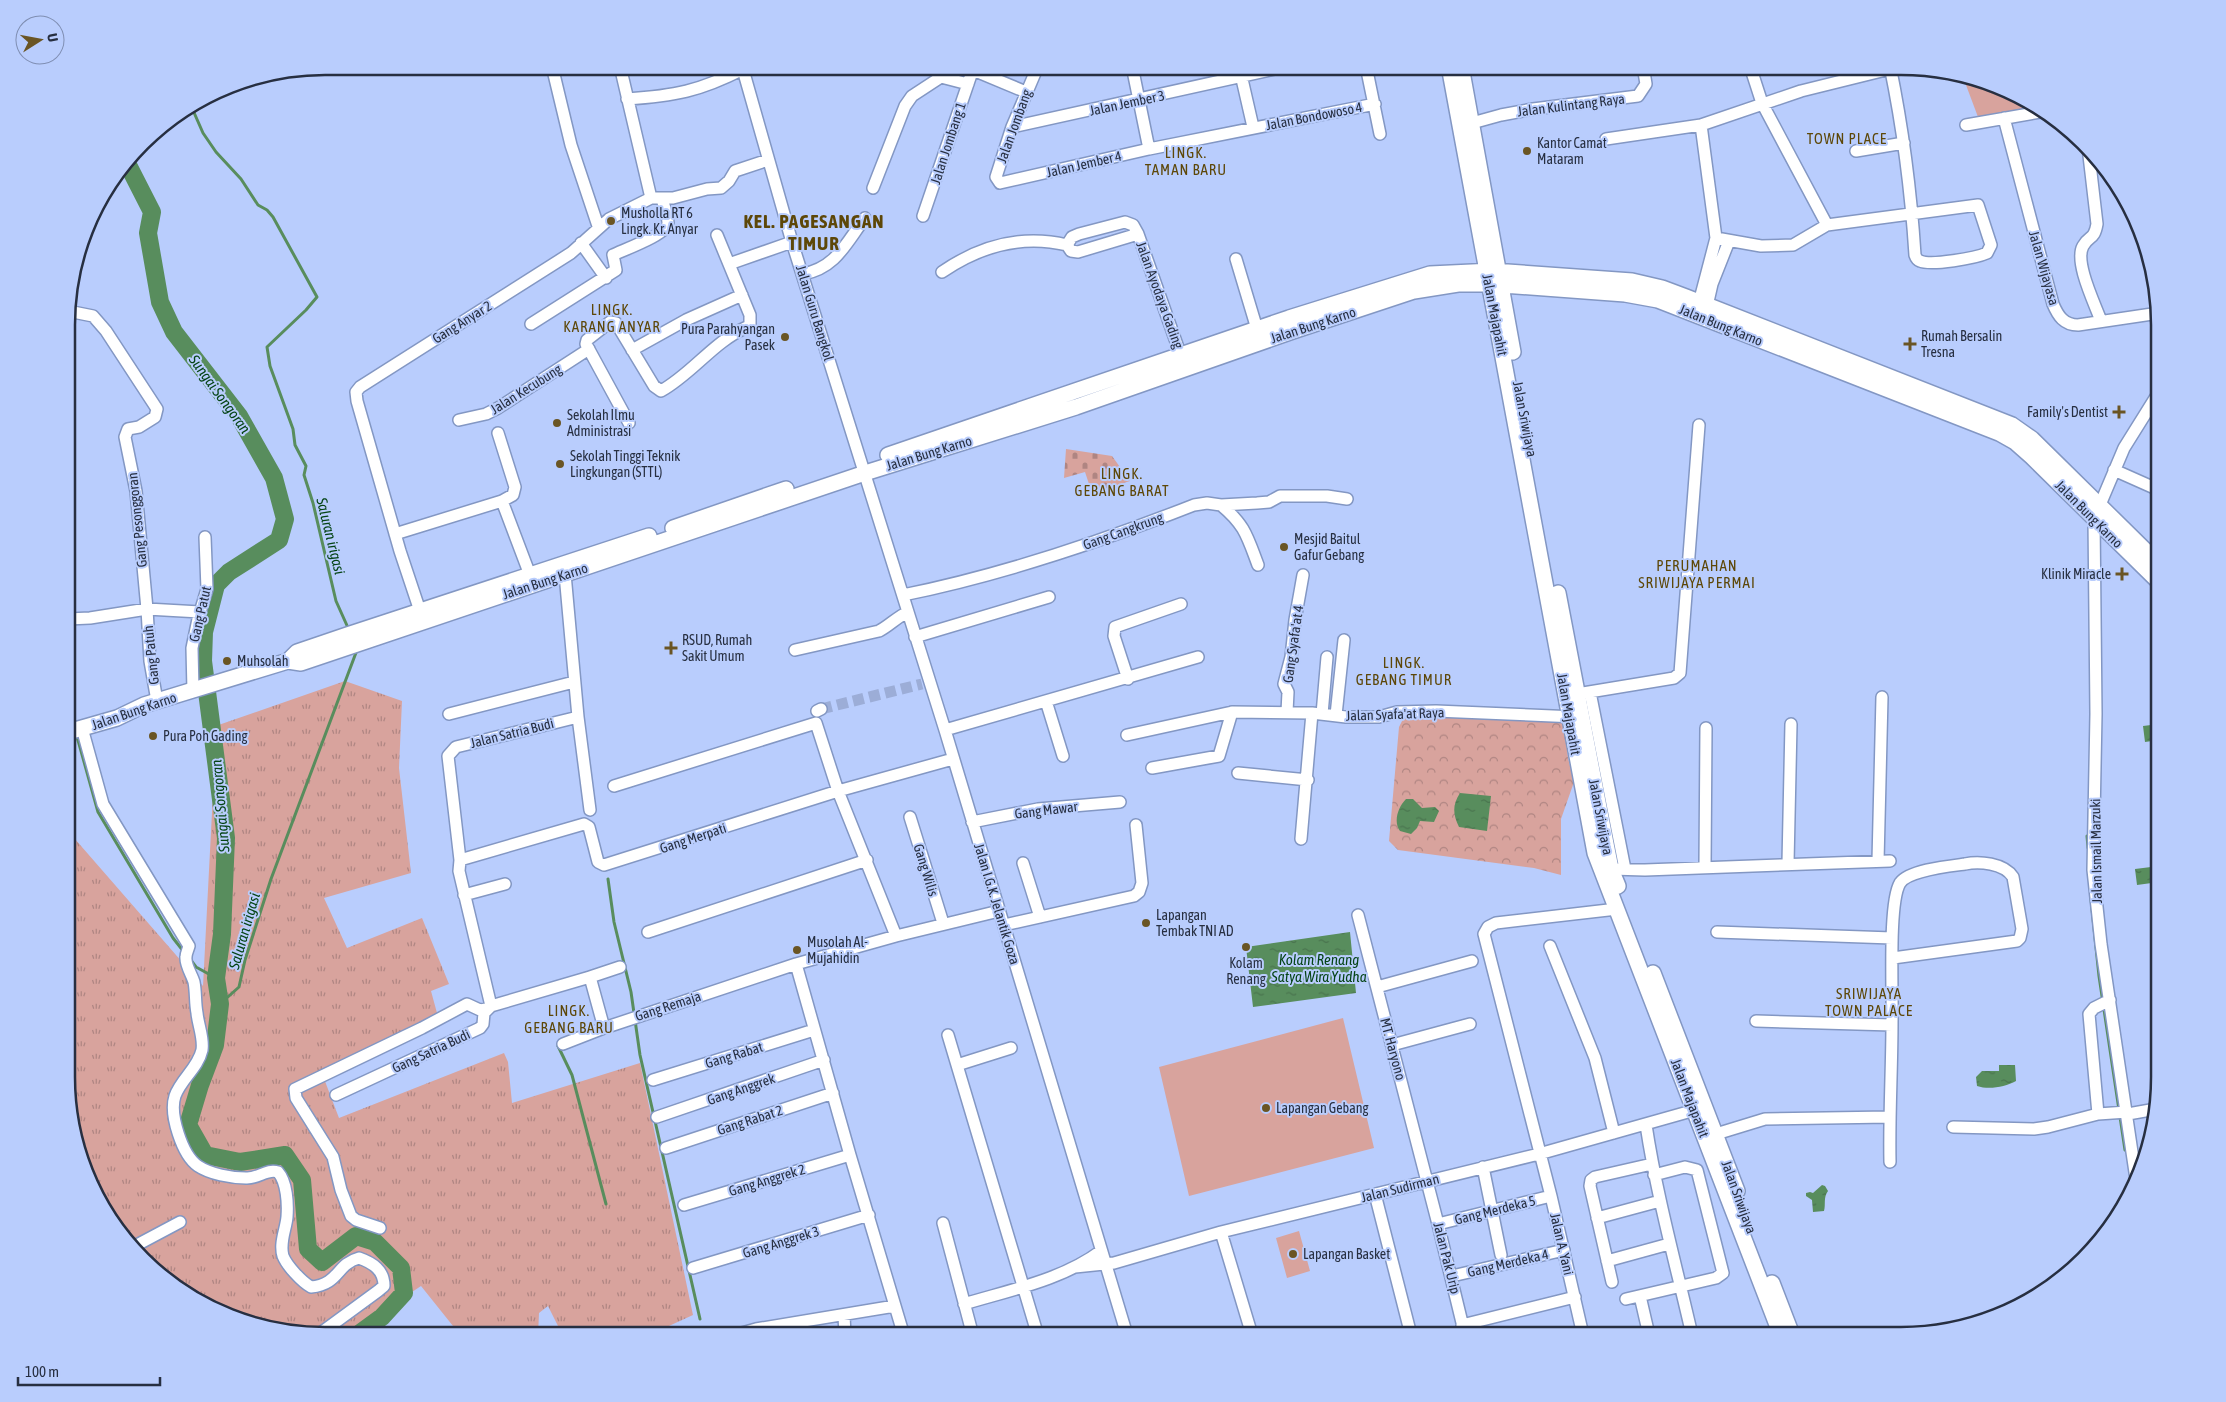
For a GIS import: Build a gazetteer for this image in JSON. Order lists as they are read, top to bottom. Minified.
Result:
{"streets":{"main road":["Jalan Majapahit","Jalan Bung Karno","Jalan Sriwijaya"],"street":["Jalan Jember 3","Jalan Kulintang Raya","Jalan Bondowoso 4","Jalan Jombang","Jalan Jombang 1","Jalan Jember 4","Jalan Wijayasa","Jalan Ayodaya Gading","Jalan Guru Bangkol","Gang Anyar 2","Jalan Kecubung","Gang Pesonggoran","Gang Cangkrung","Gang Patut","Gang Syafa'at 4","Gang Patuh","Jalan Syafa'at Raya","Jalan Satria Budi","Gang Mawar","Gang Merpati","Jalan Ismail Marzuki","Gang Wilis","Jalan I.G.K. Jelantik Goza","Gang Remaja","MT. Haryono","Gang Satria Budi","Gang Rabat","Gang Anggrek","Gang Rabat 2","Gang Anggrek 2","Jalan Sudirman","Gang Merdeka 5","Gang Anggrek 3","Jalan A. Yani","Jalan Pak Urip","Gang Merdeka 4"]},"crossings":[["Jalan Jember 3","Jalan Jombang"],["Jalan Kulintang Raya","Jalan Sriwijaya"],["Jalan Bondowoso 4","Jalan Jember 4"],["Jalan Jombang","Jalan Jombang 1"],["Jalan Jombang","Jalan Jember 4"],["Jalan Guru Bangkol","Gang Anyar 2"],["Jalan Guru Bangkol","Jalan I.G.K. Jelantik Goza"],["Jalan Majapahit","Jalan Sriwijaya"],["Jalan Majapahit","Jalan Syafa'at Raya"],["Jalan Majapahit","Jalan Sudirman"],["Jalan Majapahit","Jalan A. Yani"],["Gang Anyar 2","Jalan Bung Karno"],["Jalan Bung Karno","Gang Patut"],["Jalan Bung Karno","Gang Patuh"],["Jalan Bung Karno","Jalan Ismail Marzuki"],["Jalan Sriwijaya","Jalan Syafa'at Raya"],["Gang Pesonggoran","Gang Patuh"],["Gang Cangkrung","Jalan I.G.K. Jelantik Goza"],["Gang Syafa'at 4","Jalan Syafa'at Raya"],["Jalan Satria Budi","Gang Merpati"],["Gang Mawar","Jalan I.G.K. Jelantik Goza"],["Gang Merpati","Jalan I.G.K. Jelantik Goza"],["Gang Wilis","Gang Remaja"],["Jalan I.G.K. Jelantik Goza","Gang Remaja"],["Jalan I.G.K. Jelantik Goza","Jalan Sudirman"],["MT. Haryono","Jalan Sudirman"],["MT. Haryono","Jalan Pak Urip"],["Jalan Sudirman","Jalan A. Yani"],["Jalan Sudirman","Jalan Pak Urip"],["Gang Merdeka 5","Jalan A. Yani"],["Gang Merdeka 5","Jalan Pak Urip"],["Jalan A. Yani","Gang Merdeka 4"],["Jalan Pak Urip","Gang Merdeka 4"]],"districts":["TOWN PLACE","LINGK. TAMAN BARU","KEL. PAGESANGAN TIMUR","LINGK. KARANG ANYAR","LINGK. GEBANG BARAT","PERUMAHAN SRIWIJAYA PERMAI","LINGK. GEBANG TIMUR","SRIWIJAYA TOWN PALACE","LINGK. GEBANG BARU"],"water":["Sungai Songoran","Saluran irigasi","Kolam Renang Satya Wira Yudha"],"places":{"other":["Kantor Camat Mataram","Musholla RT 6 Lingk. Kr. Anyar","Pura Parahyangan Pasek","Sekolah Ilmu Administrasi","Sekolah Tinggi Teknik Lingkungan (STTL)","Mesjid Baitul Gafur Gebang","Muhsolah","Pura Poh Gading","Lapangan Tembak TNI AD","Kolam Renang","Musolah Al- Mujahidin","Lapangan Gebang","Lapangan Basket"],"health":["Rumah Bersalin Tresna","Family's Dentist","Klinik Miracle","RSUD, Rumah Sakit Umum"]},"scale_bar":"100 m","north":"right"}
